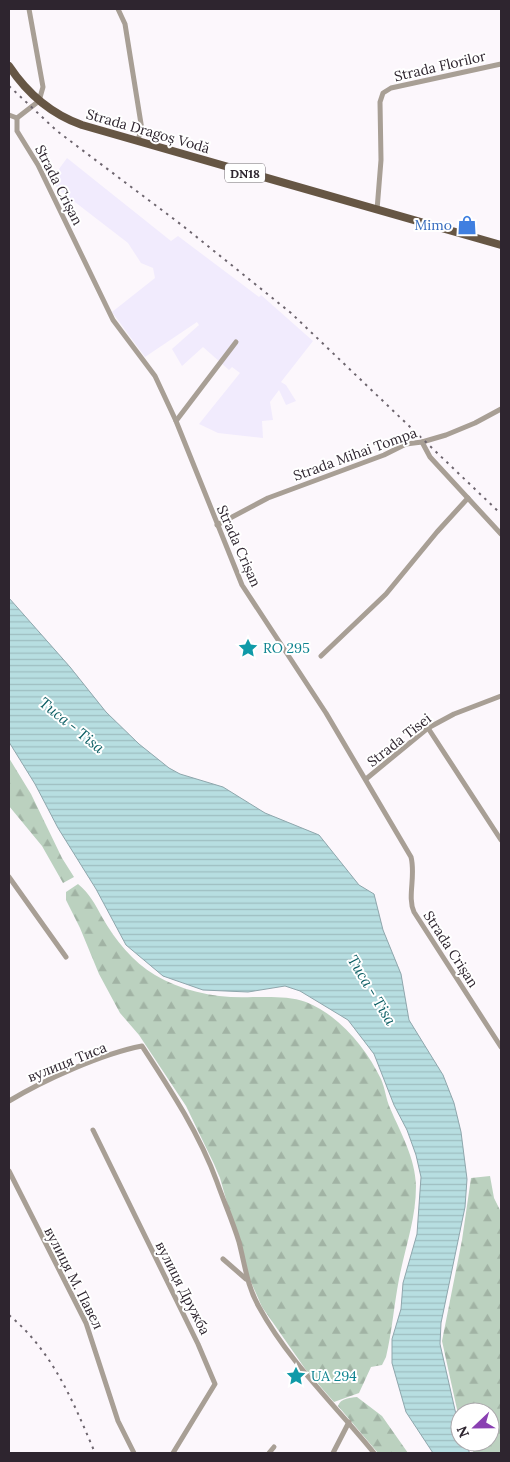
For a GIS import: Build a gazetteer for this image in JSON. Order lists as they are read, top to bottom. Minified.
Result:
{"streets":{"main road":["Strada Dragoș Vodă","DN18"],"street":["Strada Florilor","Strada Crișan","Strada Mihai Tompa","Strada Tisei","вулиця Тиса","вулиця М. Павел","вулиця Дружба"]},"crossings":[["Strada Florilor","Strada Dragoș Vodă"],["Strada Crișan","Strada Mihai Tompa"],["Strada Crișan","Strada Tisei"]],"water":["Тиса - Tisa"],"places":{"shop":["Mimo"],"place":["RO 295","UA 294"]},"north":"left"}
